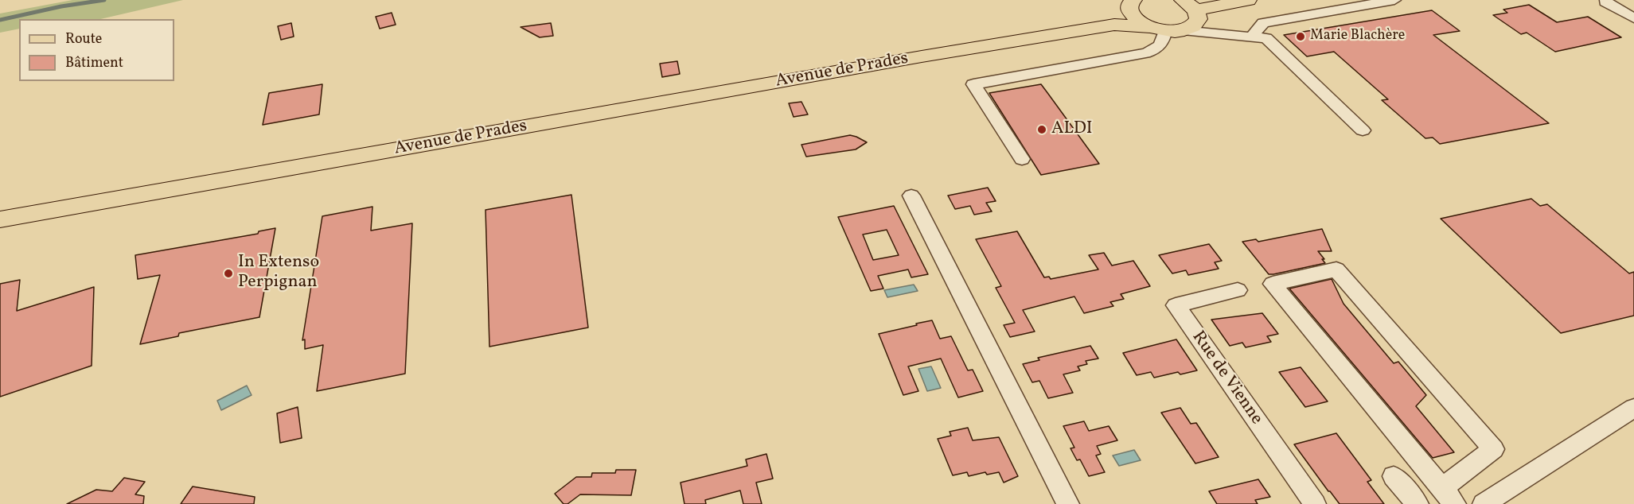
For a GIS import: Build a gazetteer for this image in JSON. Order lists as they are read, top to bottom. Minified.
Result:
{"streets":{"main road":["Avenue de Prades"],"street":["Rue de Vienne"]},"places":["Marie Blachère","ALDI","In Extenso Perpignan"],"legend":["Route","Bâtiment"]}
